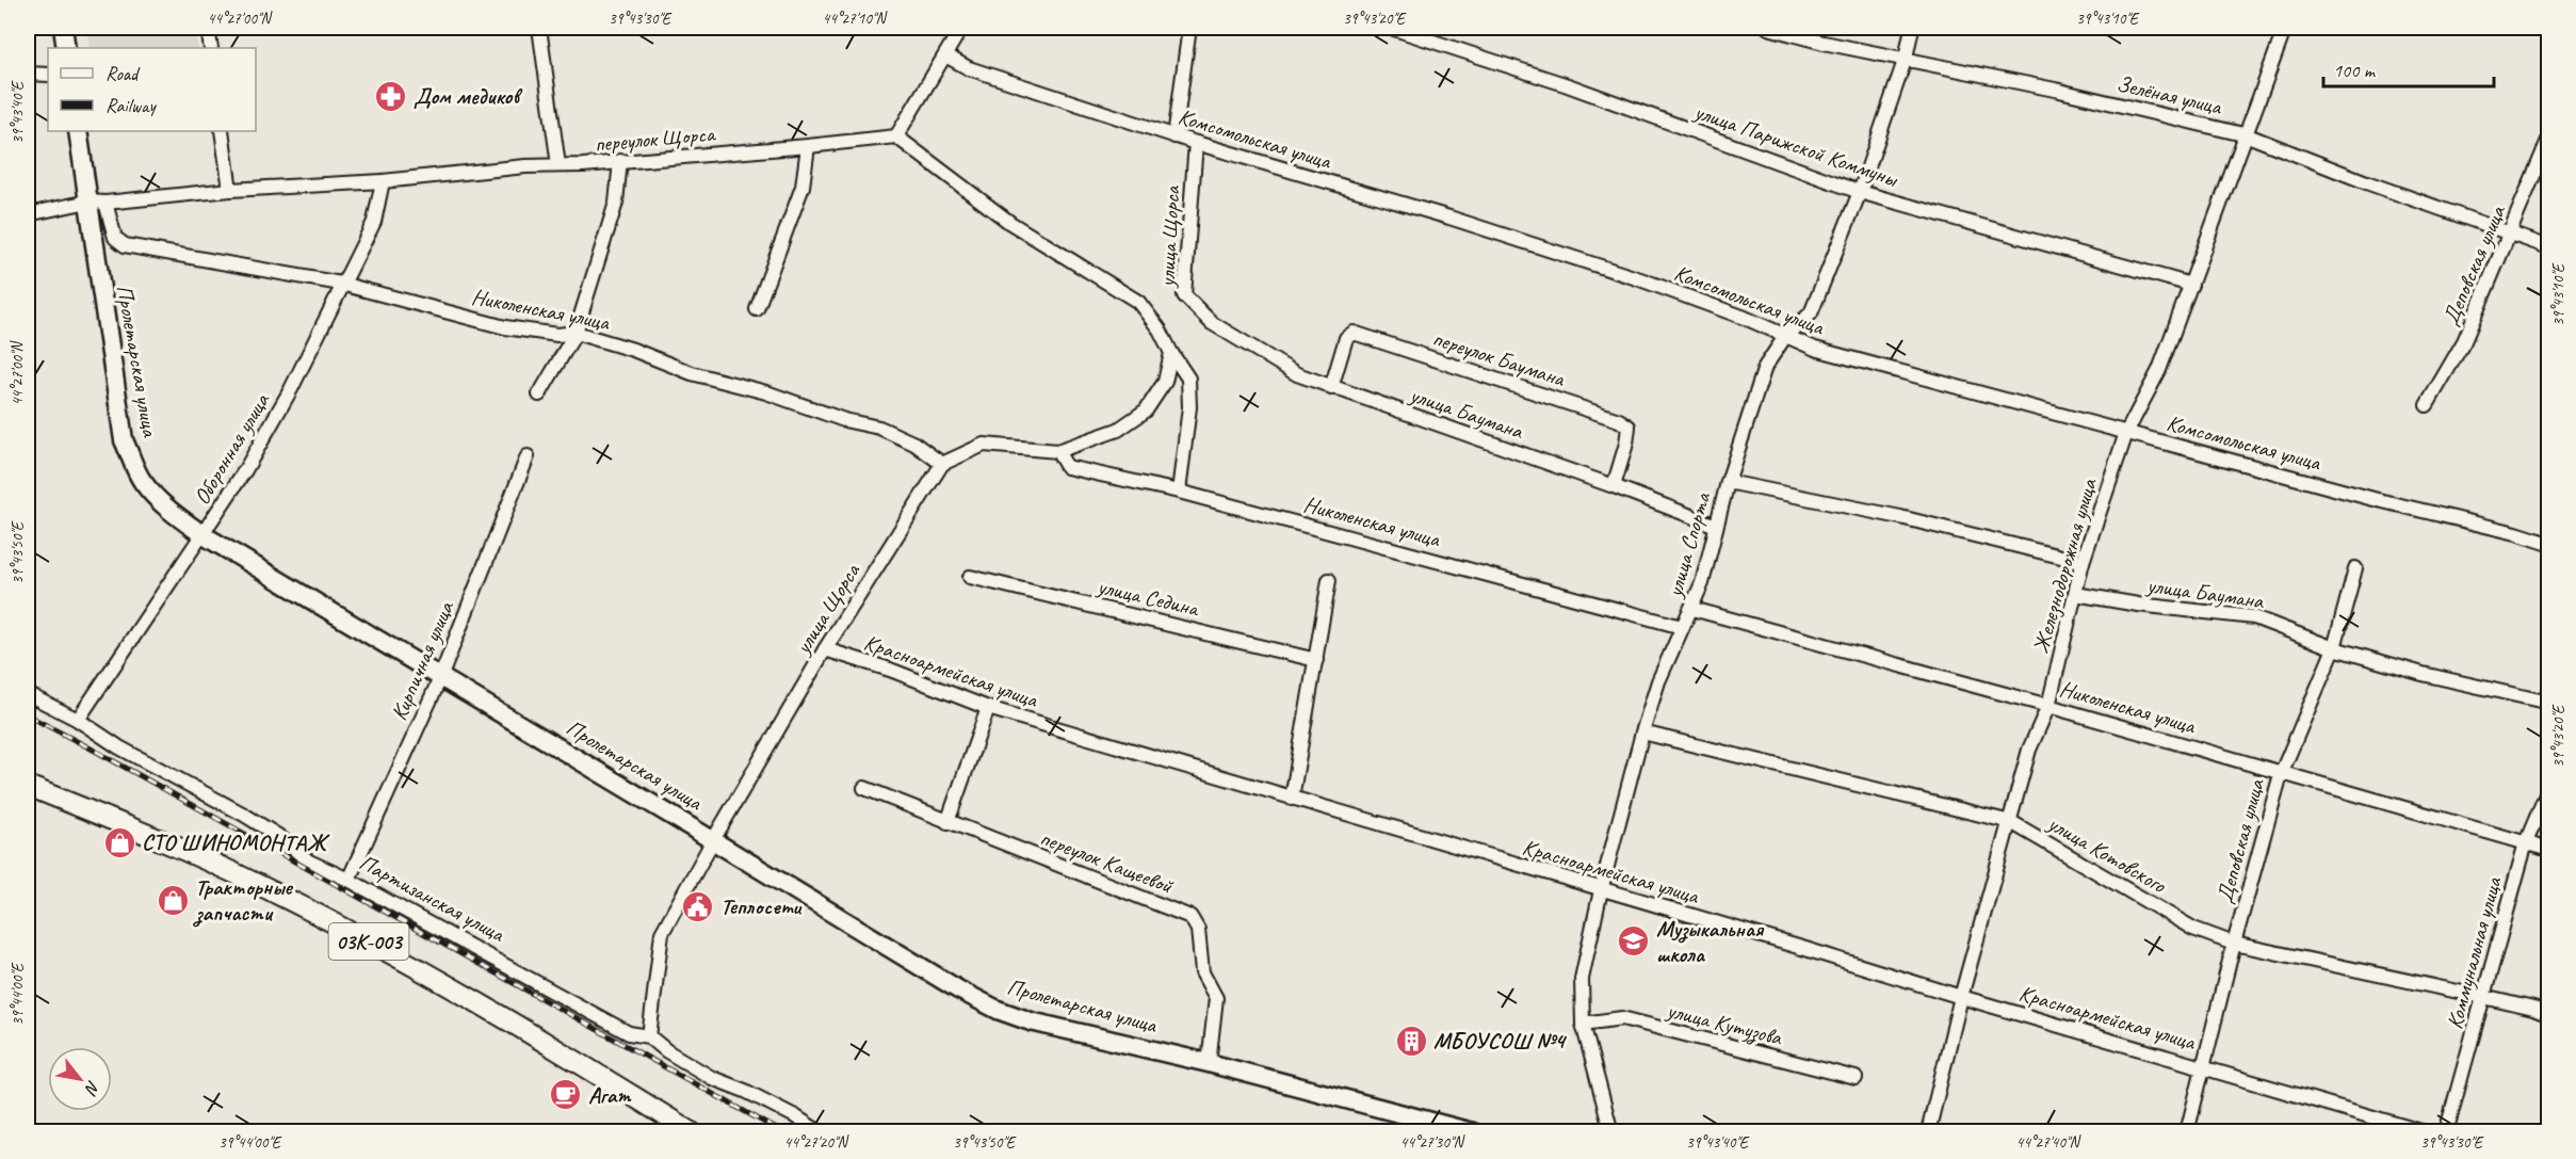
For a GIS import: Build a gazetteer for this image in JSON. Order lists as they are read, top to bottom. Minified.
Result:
{"streets":{"main road":["03К-003"],"street":["Зелёная улица","переулок Щорса","Комсомольская улица","улица Парижской Коммуны","улица Щорса","Деповская улица","Николенская улица","переулок Баумана","Пролетарская улица","улица Баумана","Оборонная улица","улица Спорта","Железнодорожная улица","улица Седина","Кирпичная улица","Красноармейская улица","улица Котовского","переулок Кащеевой","Партизанская улица","Коммунальная улица","улица Кутузова"]},"crossings":[["Зелёная улица","Деповская улица"],["Зелёная улица","улица Спорта"],["Зелёная улица","Железнодорожная улица"],["переулок Щорса","Николенская улица"],["переулок Щорса","Пролетарская улица"],["переулок Щорса","Оборонная улица"],["Комсомольская улица","улица Щорса"],["Комсомольская улица","улица Спорта"],["Комсомольская улица","Железнодорожная улица"],["улица Парижской Коммуны","улица Спорта"],["улица Парижской Коммуны","Железнодорожная улица"],["улица Щорса","Николенская улица"],["улица Щорса","Пролетарская улица"],["улица Щорса","улица Баумана"],["улица Щорса","Красноармейская улица"],["улица Щорса","Партизанская улица"],["Деповская улица","Николенская улица"],["Деповская улица","улица Баумана"],["Деповская улица","Красноармейская улица"],["Деповская улица","улица Котовского"],["Николенская улица","Пролетарская улица"],["Николенская улица","Оборонная улица"],["Николенская улица","улица Спорта"],["Николенская улица","Железнодорожная улица"],["Николенская улица","Коммунальная улица"],["переулок Баумана","улица Баумана"],["Пролетарская улица","Оборонная улица"],["Пролетарская улица","Кирпичная улица"],["Пролетарская улица","переулок Кащеевой"],["улица Баумана","улица Спорта"],["улица Баумана","Железнодорожная улица"],["Оборонная улица","Партизанская улица"],["улица Спорта","Красноармейская улица"],["улица Спорта","улица Котовского"],["улица Спорта","улица Кутузова"],["Железнодорожная улица","Красноармейская улица"],["Железнодорожная улица","улица Котовского"],["Кирпичная улица","Партизанская улица"],["улица Котовского","Коммунальная улица"]],"places":{"pharmacy":["Дом медиков"],"shop":["СТО ШИНОМОНТАЖ","Тракторные запчасти"],"public building":["Теплосети"],"school or university":["Музыкальная школа"],"building":["МБОУСОШ №4"],"cafe":["Агат"]},"legend":["Road","Railway"],"scale_bar":"100 m","north":"bottom right","coordinates":["44°27'00\"N","39°43'30\"E","44°27'10\"N","39°43'20\"E","39°43'10\"E","39°43'40\"E","39°43'50\"E","39°44'00\"E","44°27'20\"N","44°27'30\"N","44°27'40\"N"]}
